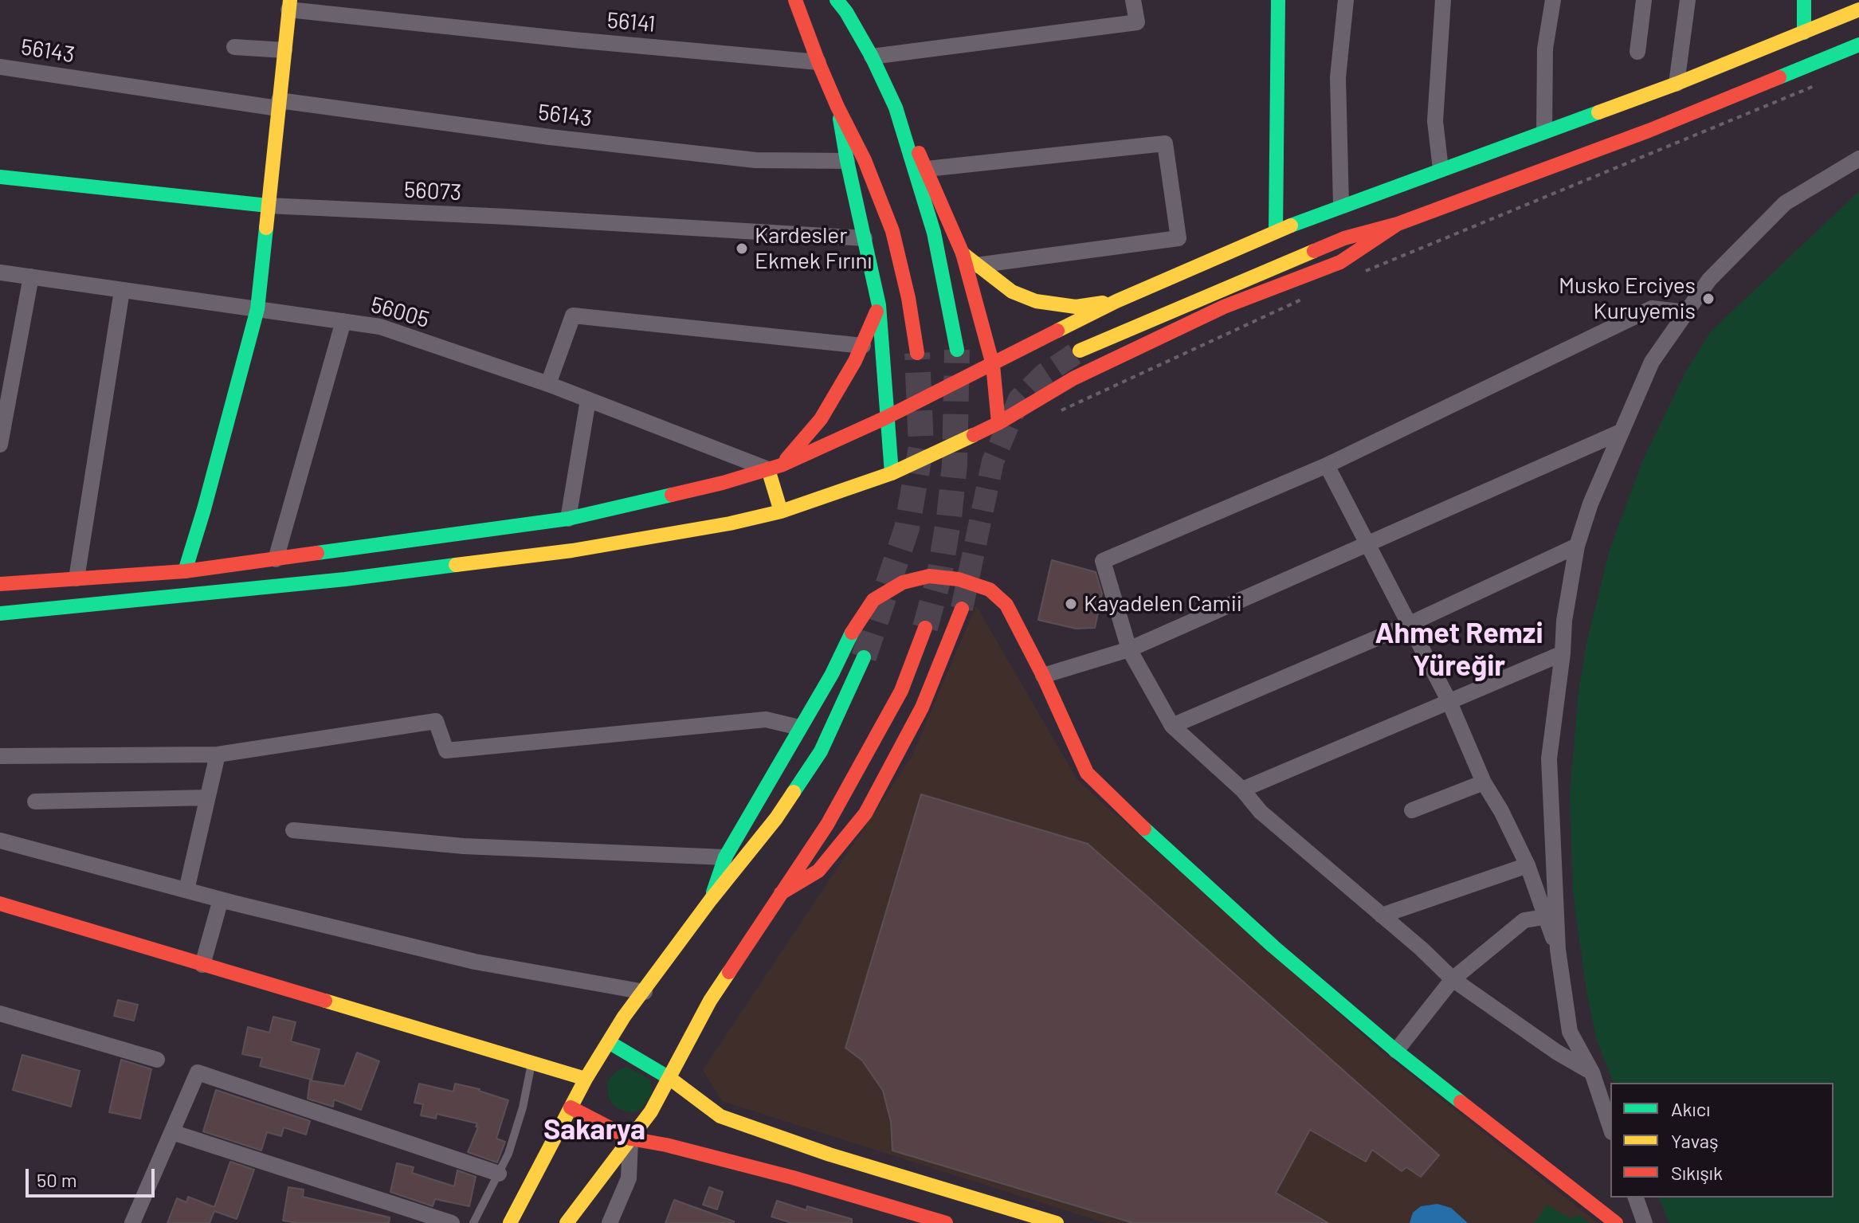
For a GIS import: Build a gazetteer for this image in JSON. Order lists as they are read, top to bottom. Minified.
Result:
{"streets":{"main road":["56073"],"street":["56141","56143","56005"]},"districts":["Ahmet Remzi Yüreğir","Sakarya"],"places":["Kardesler Ekmek Fırını","Musko Erciyes Kuruyemis","Kayadelen Camii"],"legend":["Akıcı","Yavaş","Sıkışık"],"scale_bar":"50 m"}
